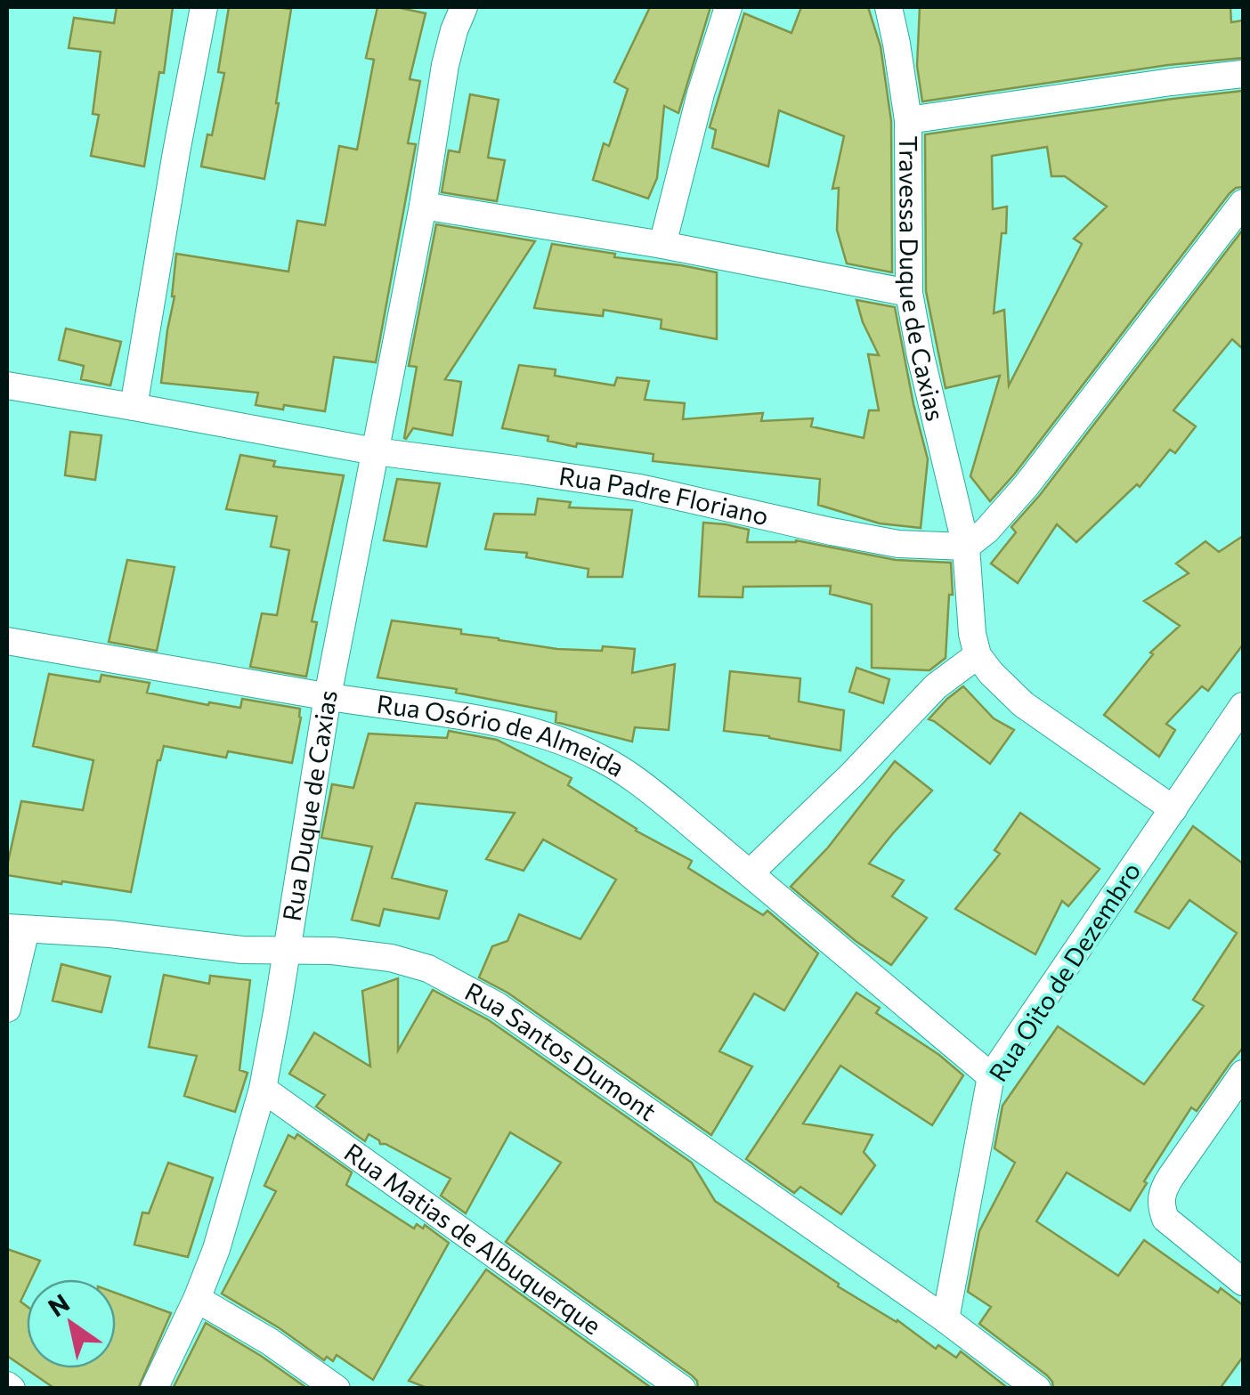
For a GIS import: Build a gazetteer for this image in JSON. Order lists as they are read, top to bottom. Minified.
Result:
{"streets":{"street":["Travessa Duque de Caxias","Rua Padre Floriano","Rua Osório de Almeida","Rua Duque de Caxias","Rua Oito de Dezembro","Rua Santos Dumont","Rua Matias de Albuquerque"]},"crossings":[["Travessa Duque de Caxias","Rua Padre Floriano"],["Rua Padre Floriano","Rua Duque de Caxias"],["Rua Osório de Almeida","Rua Duque de Caxias"],["Rua Osório de Almeida","Rua Oito de Dezembro"],["Rua Duque de Caxias","Rua Santos Dumont"],["Rua Duque de Caxias","Rua Matias de Albuquerque"],["Rua Oito de Dezembro","Rua Santos Dumont"]],"north":"top left"}
